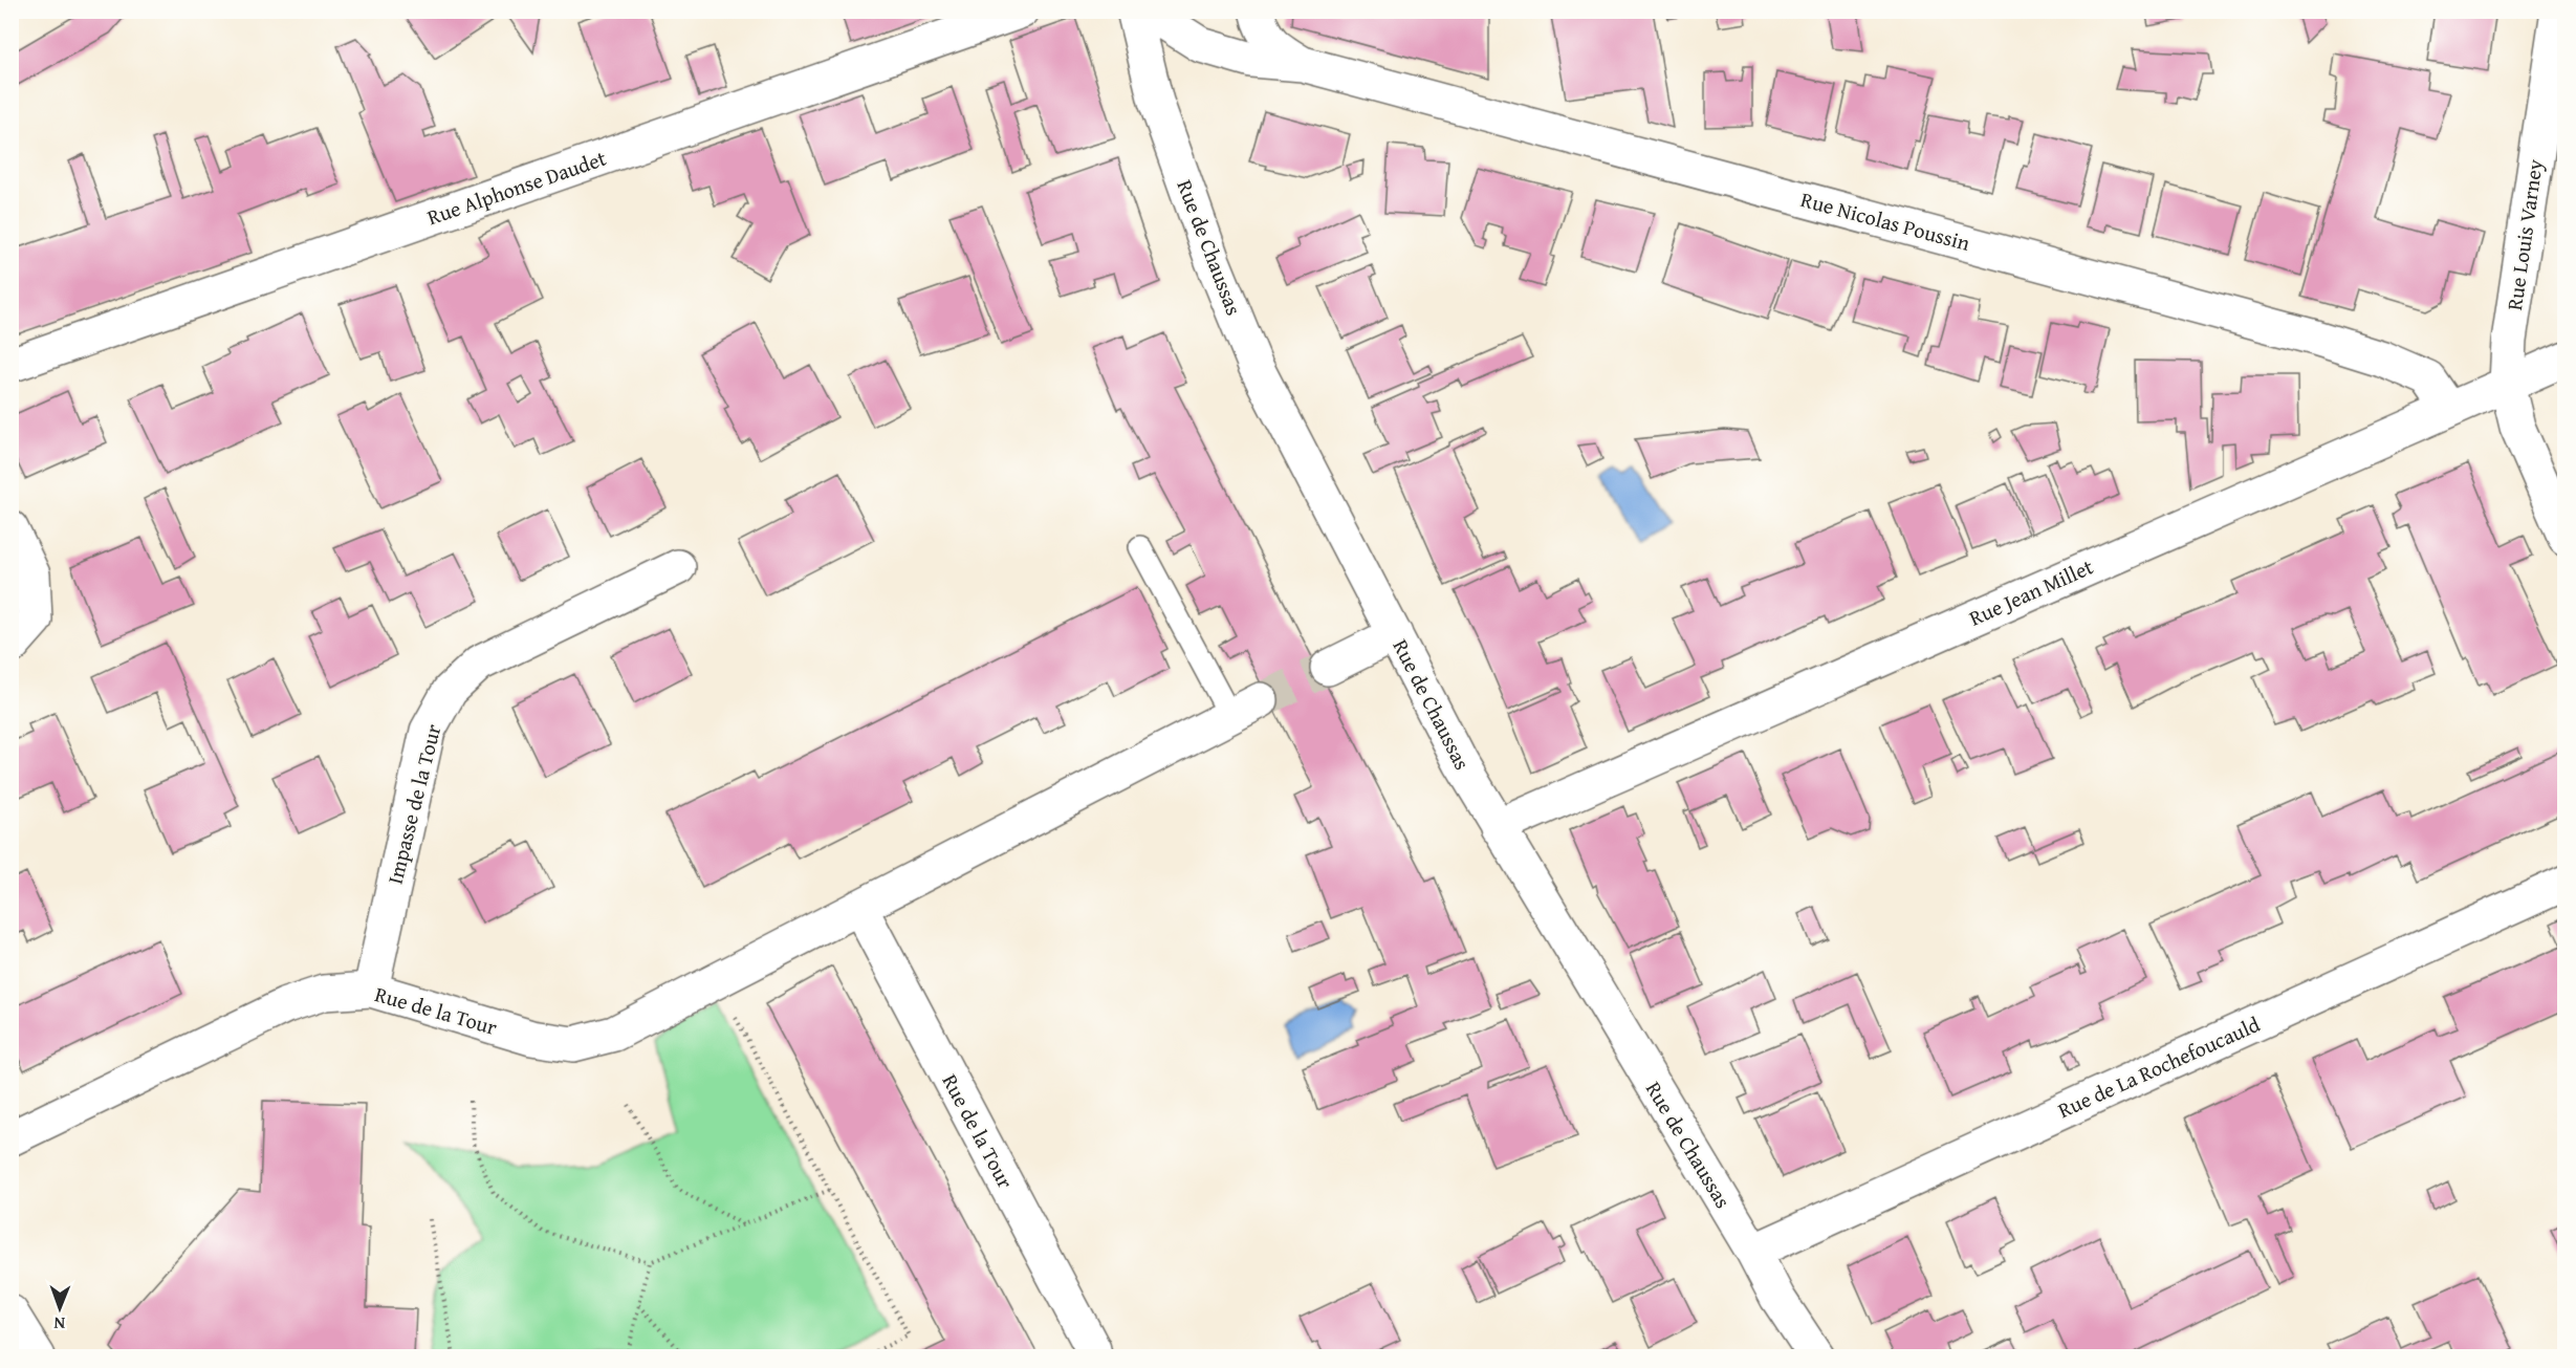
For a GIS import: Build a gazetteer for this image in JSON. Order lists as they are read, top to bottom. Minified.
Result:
{"streets":{"street":["Rue Alphonse Daudet","Rue Nicolas Poussin","Rue Louis Varney","Rue de Chaussas","Rue Jean Millet","Impasse de la Tour","Rue de la Tour","Rue de La Rochefoucauld"]},"crossings":[["Rue Nicolas Poussin","Rue Jean Millet"],["Rue Louis Varney","Rue Jean Millet"],["Rue de Chaussas","Rue Jean Millet"],["Rue de Chaussas","Rue de La Rochefoucauld"],["Impasse de la Tour","Rue de la Tour"]],"north":"bottom"}
